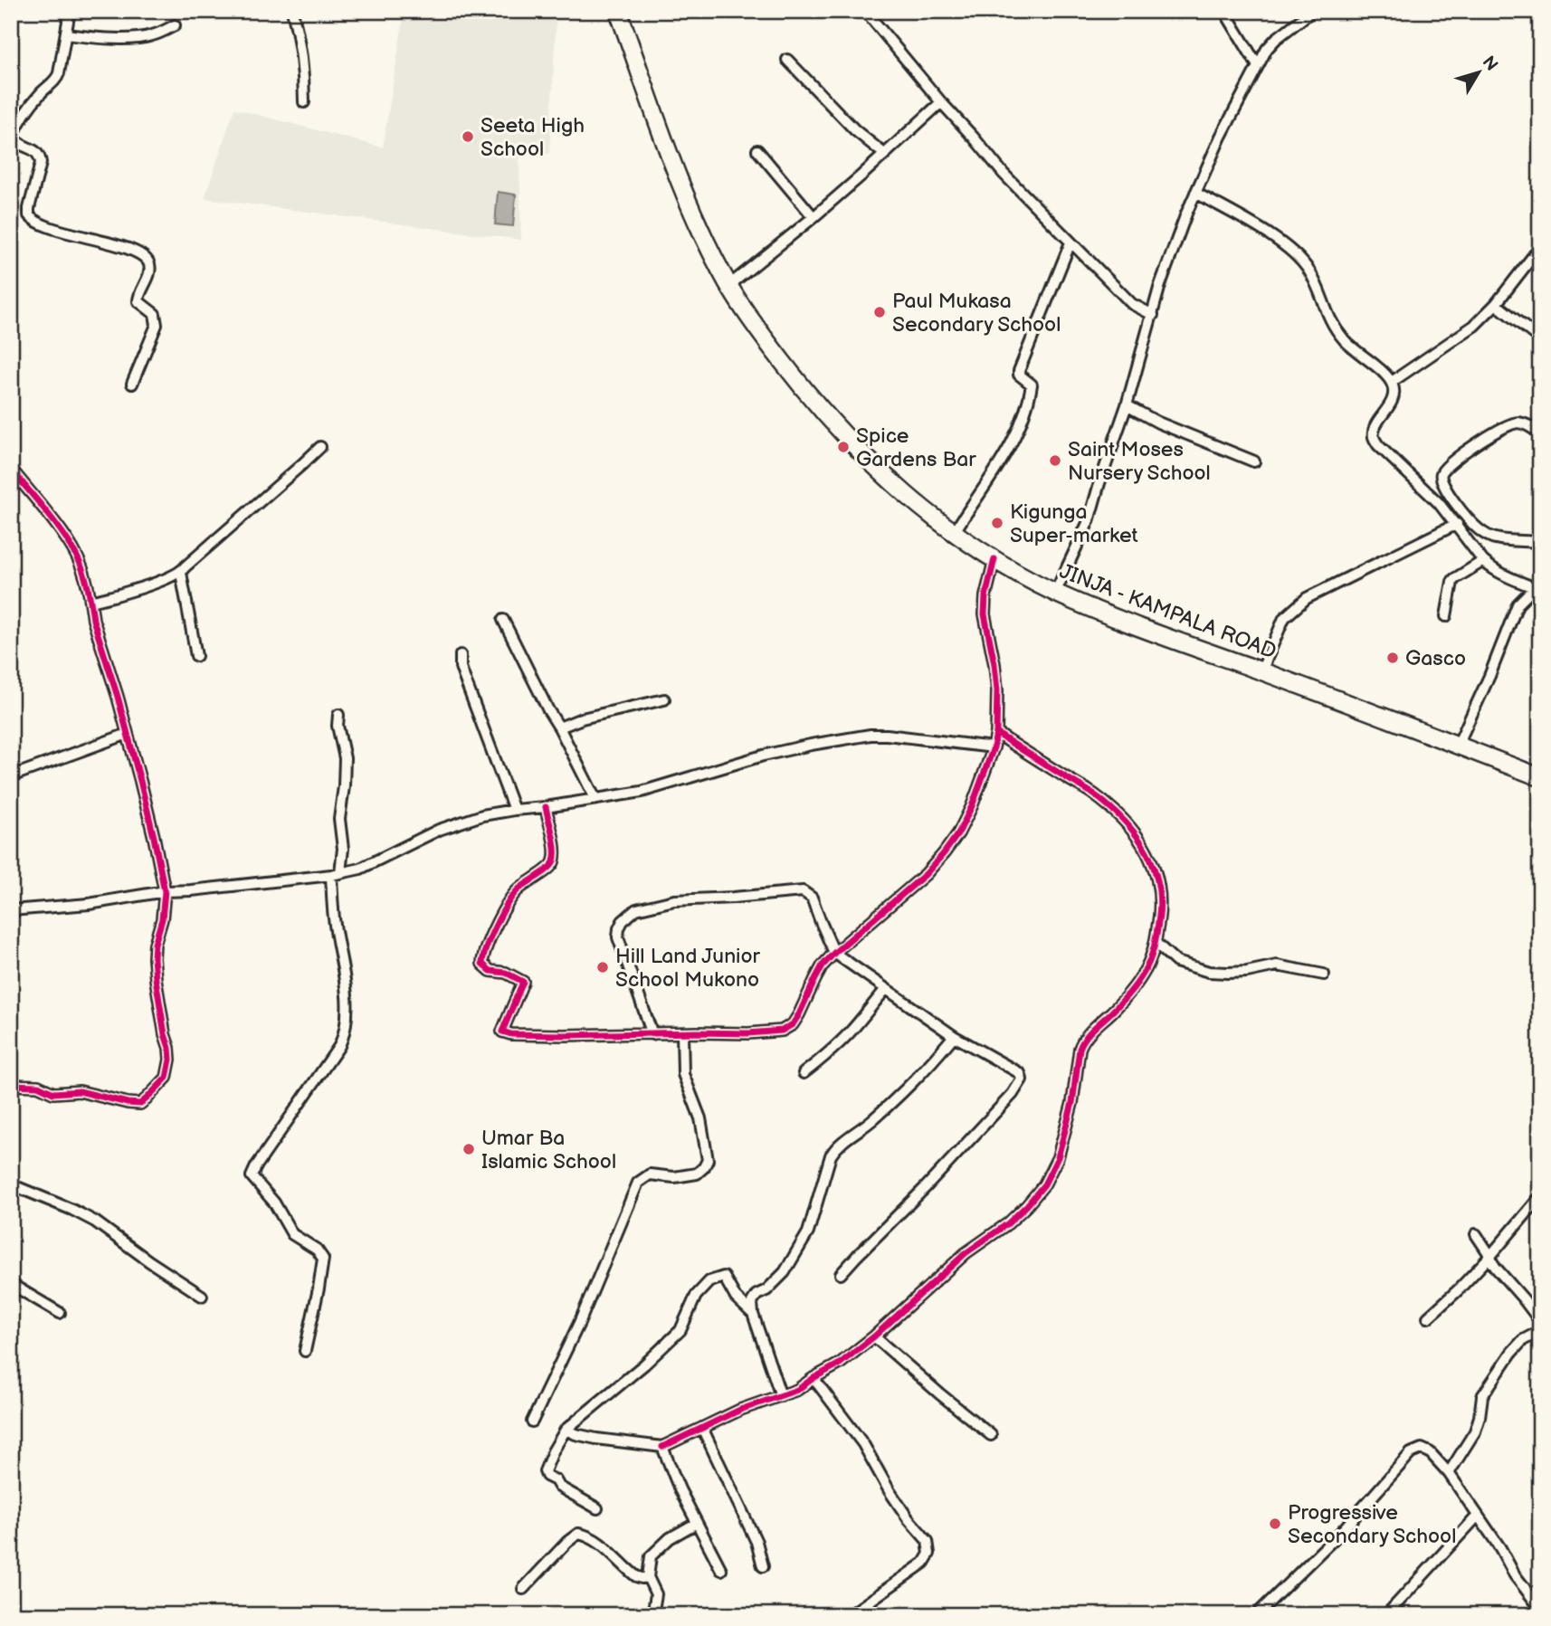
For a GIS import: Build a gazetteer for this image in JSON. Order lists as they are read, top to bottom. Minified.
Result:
{"streets":{"highway":["JINJA - KAMPALA ROAD"]},"places":["Seeta High School","Paul Mukasa Secondary School","Spice Gardens Bar","Saint Moses Nursery School","Kigunga Super-market","Gasco","Hill Land Junior School Mukono","Umar Ba Islamic School","Progressive Secondary School"],"north":"top right"}
